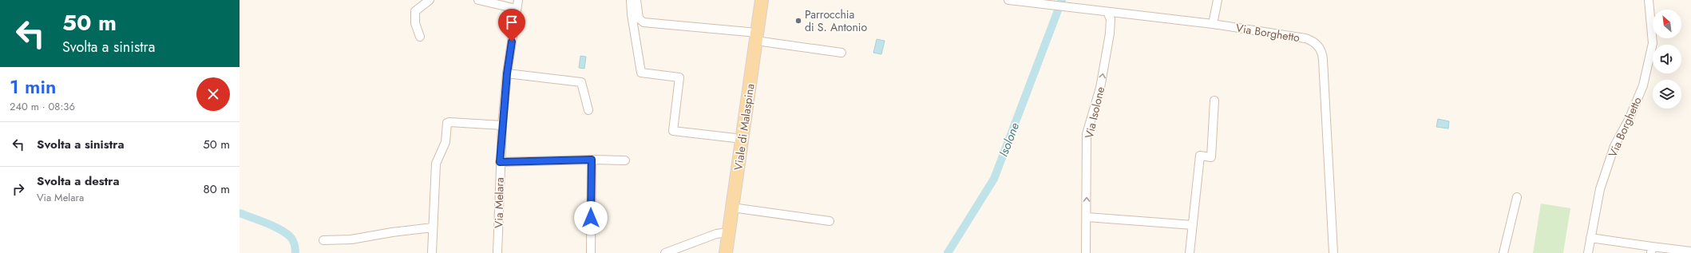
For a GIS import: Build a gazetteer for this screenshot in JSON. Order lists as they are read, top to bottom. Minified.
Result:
{"streets":{"main road":["Viale di Malaspina"],"street":["Via Borghetto","Via Isolone","Via Melara"]},"crossings":[["Via Borghetto","Via Isolone"]],"one_way":["Via Isolone"],"water":["Isolone"],"places":["Parrocchia di S. Antonio"],"north":"top left","page":{"turn":["50 m","Svolta a sinistra"],"heading":["1 min","240 m · 08:36"],"list":[{"name":"Svolta a sinistra","value":"50 m"},{"name":"Svolta a destra","note":"Via Melara","value":"80 m"}]}}
